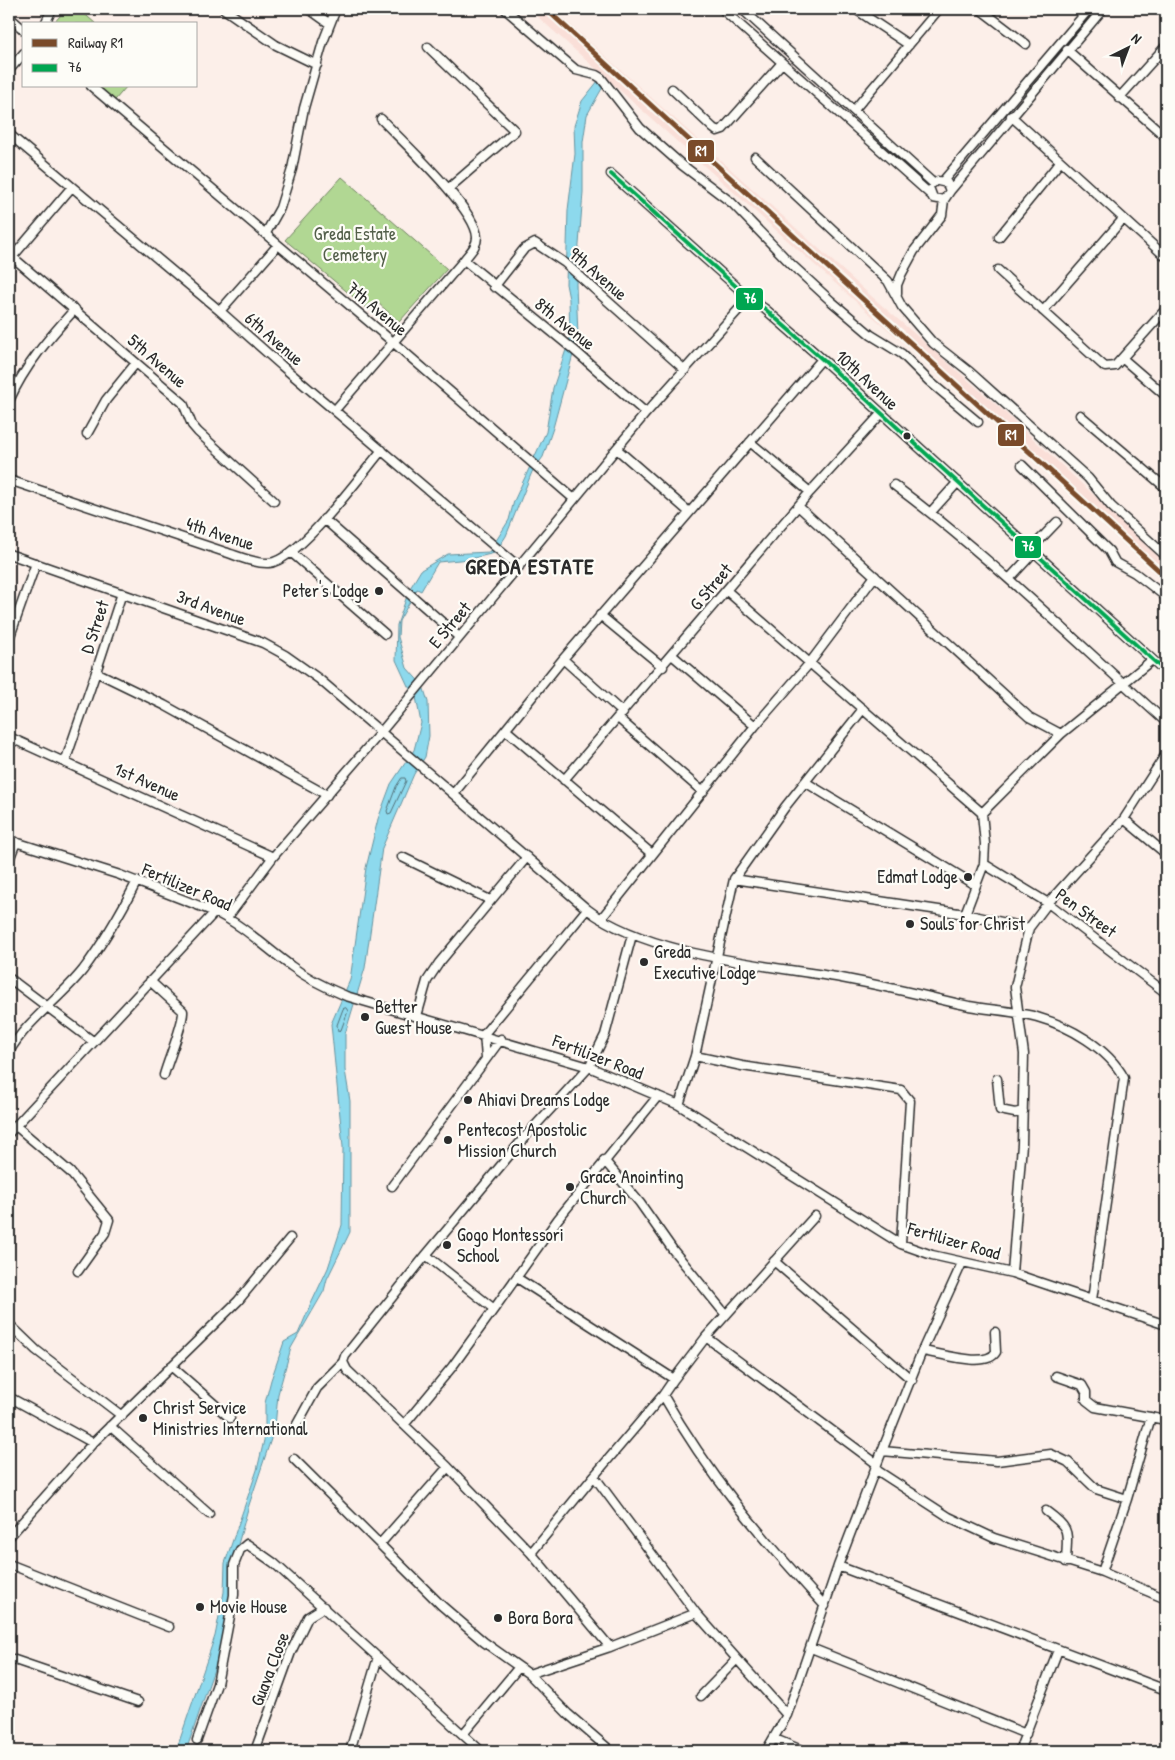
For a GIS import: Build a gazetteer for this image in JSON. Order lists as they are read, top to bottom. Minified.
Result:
{"streets":{"street":["9th Avenue","7th Avenue","8th Avenue","6th Avenue","5th Avenue","10th Avenue","4th Avenue","G Street","3rd Avenue","E Street","D Street","1st Avenue","Fertilizer Road","Pen Street","Guava Close"]},"crossings":[["9th Avenue","8th Avenue"],["9th Avenue","E Street"],["7th Avenue","E Street"],["8th Avenue","E Street"],["6th Avenue","4th Avenue"],["6th Avenue","E Street"],["10th Avenue","G Street"],["10th Avenue","E Street"],["3rd Avenue","E Street"],["3rd Avenue","D Street"],["3rd Avenue","Fertilizer Road"],["E Street","1st Avenue"],["E Street","Fertilizer Road"],["D Street","1st Avenue"]],"districts":["GREDA ESTATE"],"parks":["Greda Estate Cemetery"],"places":["Peter's Lodge","Edmat Lodge","Souls for Christ","Greda Executive Lodge","Better Guest House","Ahiavi Dreams Lodge","Pentecost Apostolic Mission Church","Grace Anointing Church","Gogo Montessori School","Christ Service Ministries International","Movie House","Bora Bora"],"lines":["rail line R1","transit line 76"],"legend":["Railway R1","76"],"north":"top right"}
